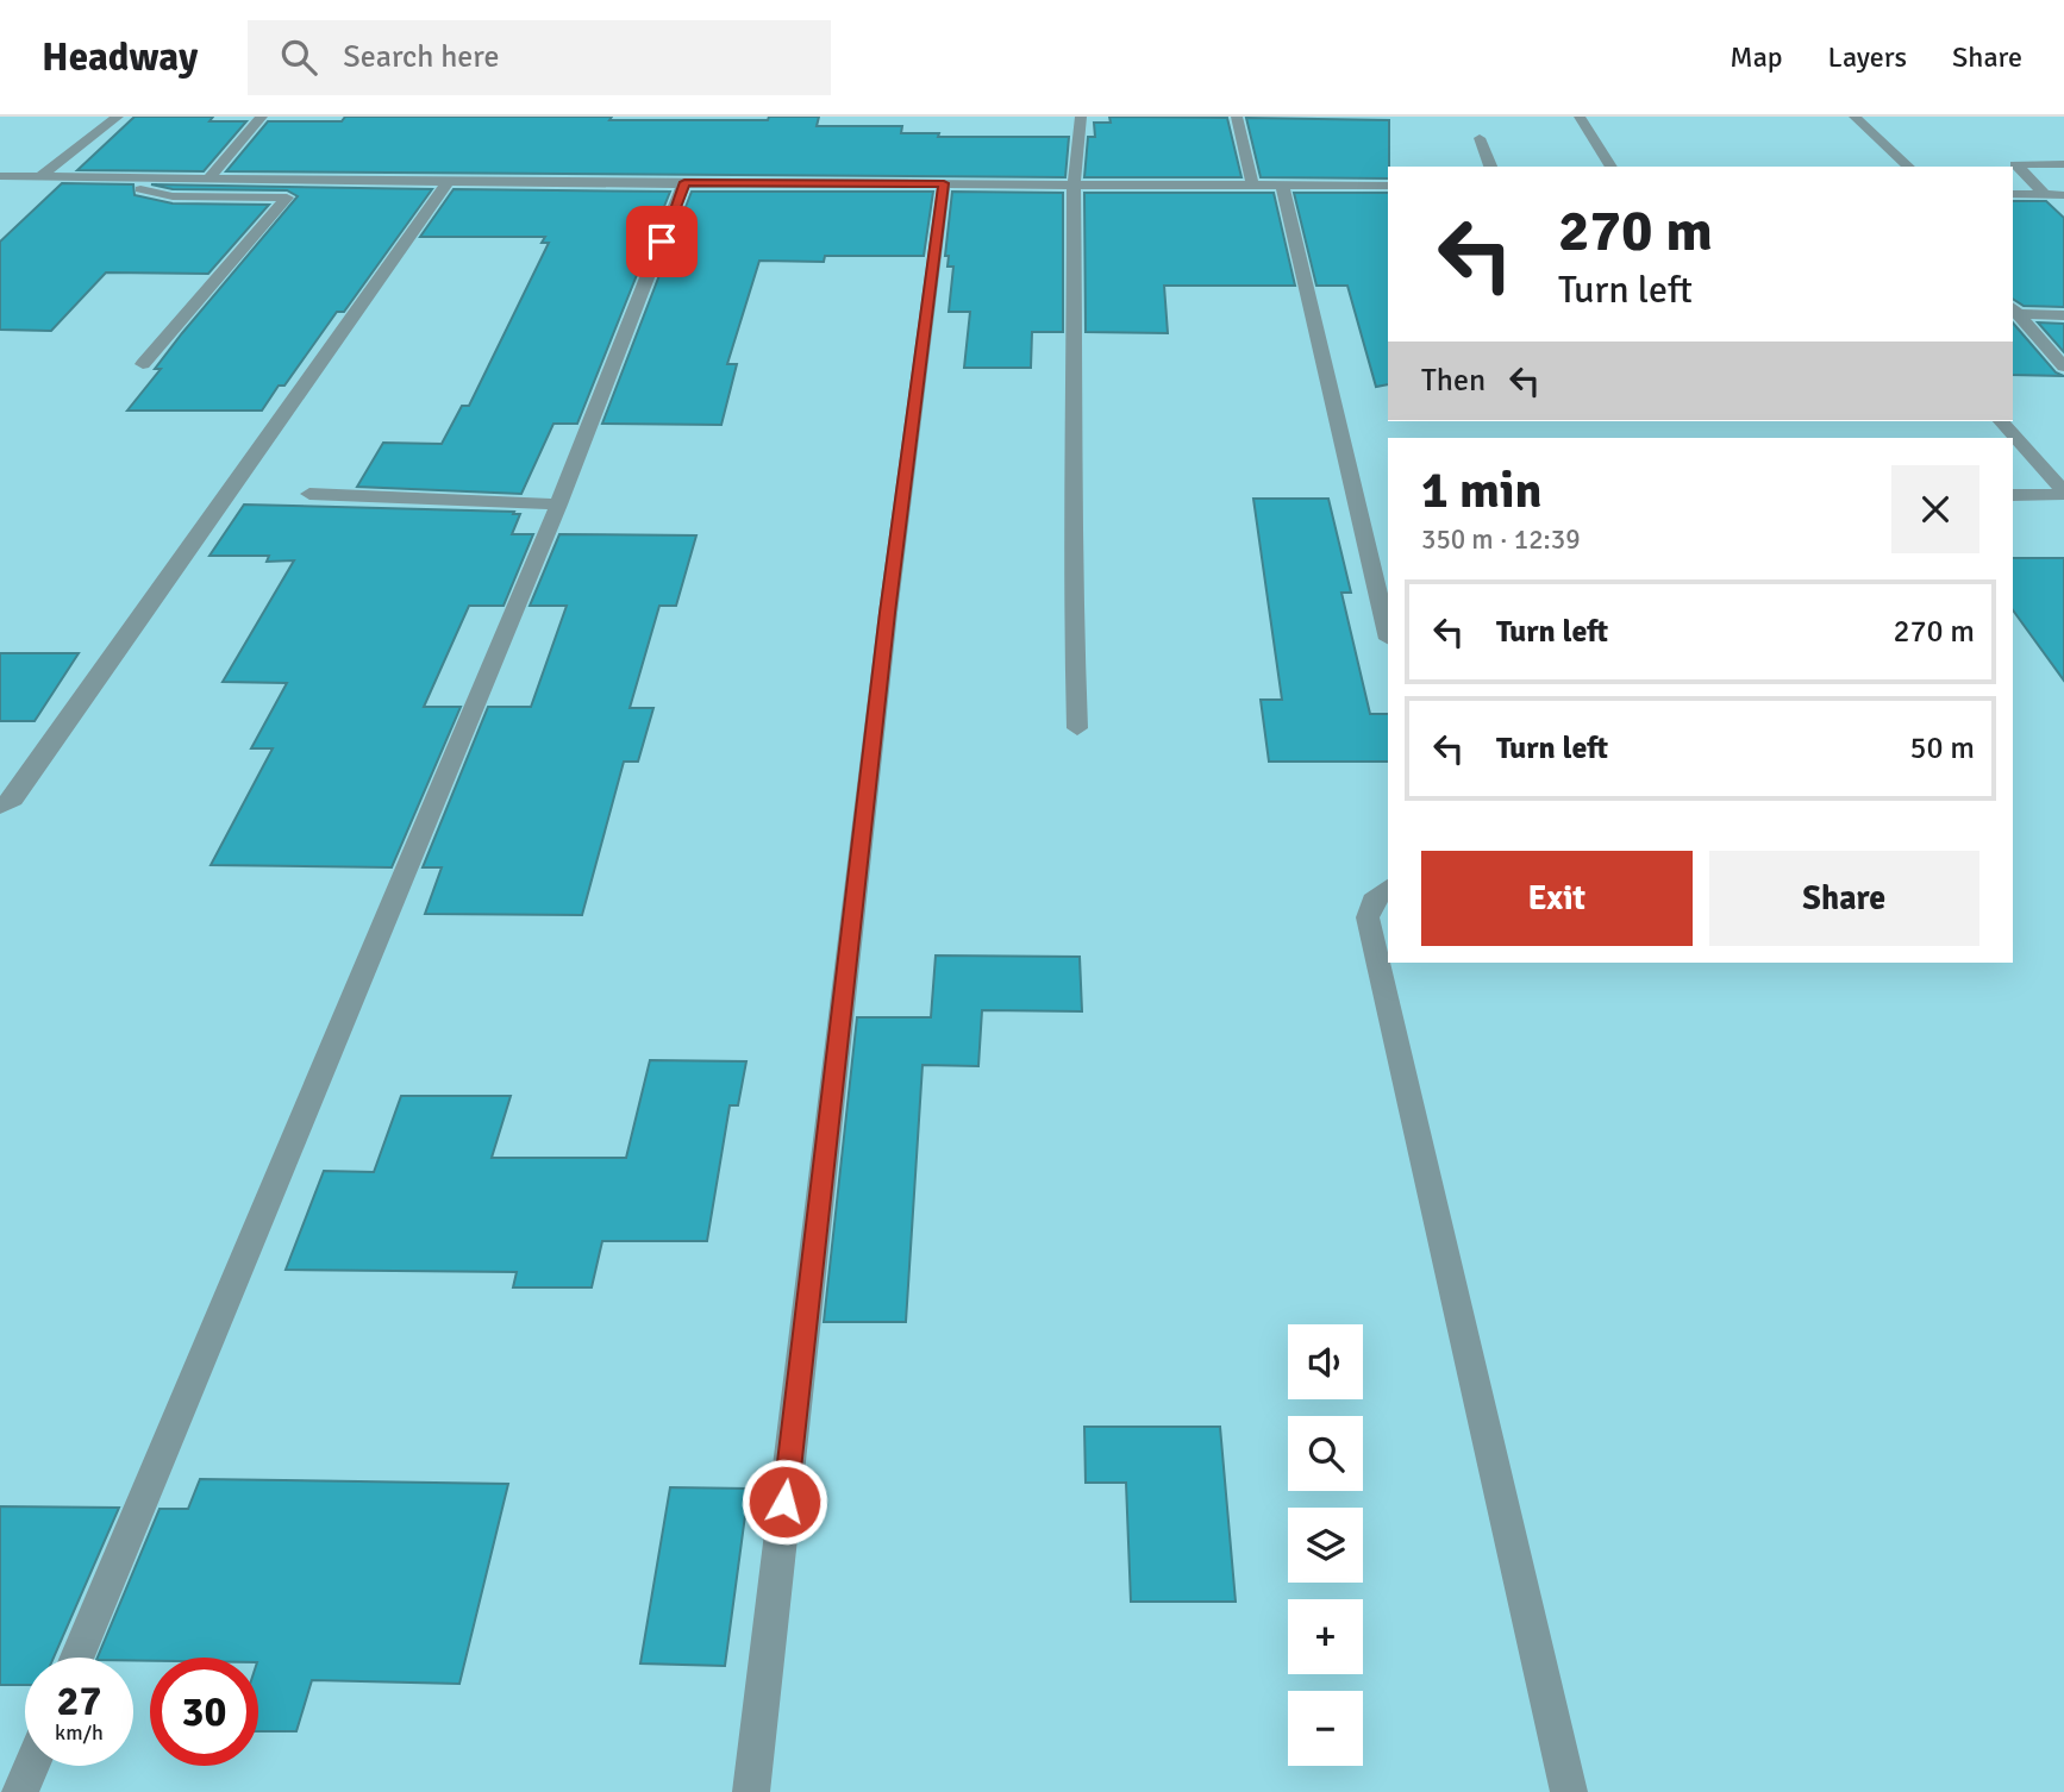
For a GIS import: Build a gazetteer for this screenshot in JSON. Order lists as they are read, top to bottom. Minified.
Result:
{"page":{"header":"Headway","search":"Search here","nav":["Map","Layers","Share"],"turn":["270 m","Turn left"],"then":"Then","heading":["1 min","350 m · 12:39"],"list":[{"name":"Turn left","value":"270 m"},{"name":"Turn left","value":"50 m"}],"buttons":["Exit","Share"],"map_buttons":["+","−"],"speed":"27 km/h","limit":"30"}}
